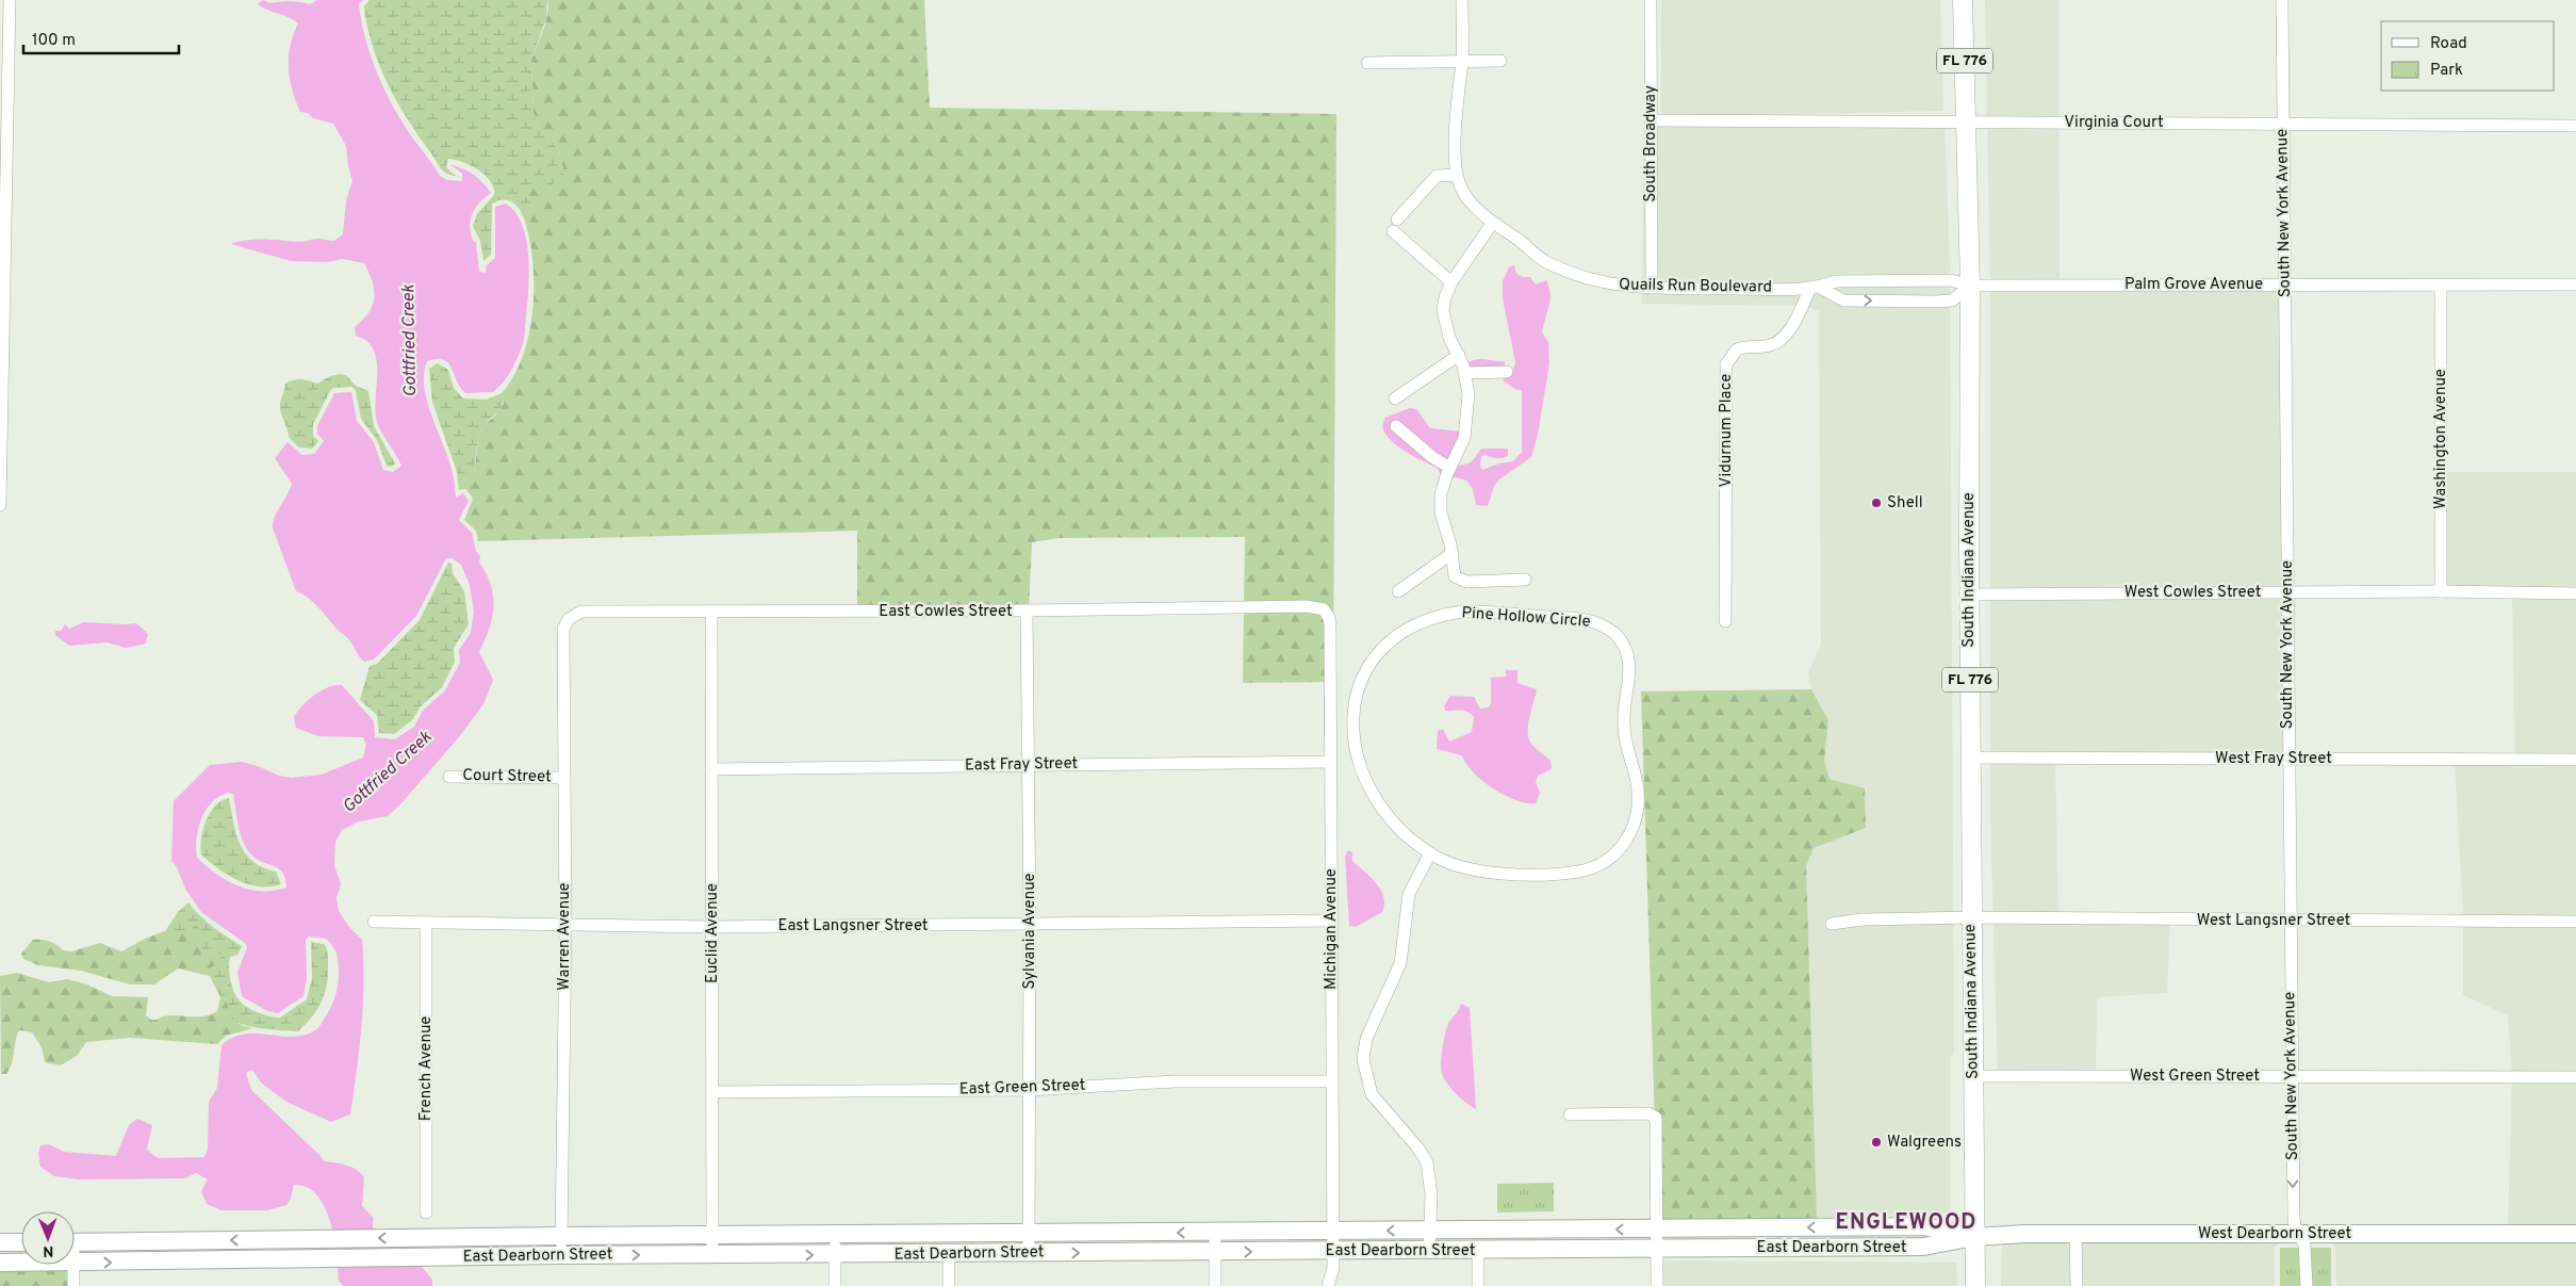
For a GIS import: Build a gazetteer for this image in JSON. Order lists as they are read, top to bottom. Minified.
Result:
{"streets":{"main road":["FL 776","South Indiana Avenue","West Dearborn Street","East Dearborn Street"],"street":["Virginia Court","South Broadway","South New York Avenue","Palm Grove Avenue","Quails Run Boulevard","Vidurnum Place","Washington Avenue","West Cowles Street","East Cowles Street","Pine Hollow Circle","West Fray Street","East Fray Street","Court Street","West Langsner Street","East Langsner Street","Michigan Avenue","Sylvania Avenue","Euclid Avenue","Warren Avenue","French Avenue","West Green Street","East Green Street"]},"crossings":[["FL 776","South Indiana Avenue"],["FL 776","West Dearborn Street"],["FL 776","East Dearborn Street"],["Virginia Court","South Broadway"],["Virginia Court","South New York Avenue"],["Virginia Court","South Indiana Avenue"],["South Broadway","Quails Run Boulevard"],["South New York Avenue","Palm Grove Avenue"],["South New York Avenue","West Cowles Street"],["South New York Avenue","West Fray Street"],["South New York Avenue","West Langsner Street"],["South New York Avenue","West Green Street"],["South New York Avenue","West Dearborn Street"],["Palm Grove Avenue","Quails Run Boulevard"],["Palm Grove Avenue","Washington Avenue"],["Palm Grove Avenue","South Indiana Avenue"],["Quails Run Boulevard","Vidurnum Place"],["Quails Run Boulevard","South Indiana Avenue"],["Washington Avenue","West Cowles Street"],["South Indiana Avenue","West Cowles Street"],["South Indiana Avenue","West Fray Street"],["South Indiana Avenue","West Langsner Street"],["South Indiana Avenue","West Green Street"],["South Indiana Avenue","West Dearborn Street"],["South Indiana Avenue","East Dearborn Street"],["East Cowles Street","Michigan Avenue"],["East Cowles Street","Sylvania Avenue"],["East Cowles Street","Euclid Avenue"],["East Cowles Street","Warren Avenue"],["East Fray Street","Michigan Avenue"],["East Fray Street","Sylvania Avenue"],["East Fray Street","Euclid Avenue"],["Court Street","Warren Avenue"],["East Langsner Street","Michigan Avenue"],["East Langsner Street","Sylvania Avenue"],["East Langsner Street","Euclid Avenue"],["East Langsner Street","Warren Avenue"],["East Langsner Street","French Avenue"],["Michigan Avenue","East Green Street"],["Michigan Avenue","East Dearborn Street"],["Sylvania Avenue","East Green Street"],["Sylvania Avenue","East Dearborn Street"],["Euclid Avenue","East Green Street"],["Euclid Avenue","East Dearborn Street"],["Warren Avenue","East Dearborn Street"],["West Dearborn Street","East Dearborn Street"]],"districts":["ENGLEWOOD"],"water":["Gottfried Creek"],"places":["Shell","Walgreens"],"legend":["Road","Park"],"scale_bar":"100 m","north":"bottom"}
